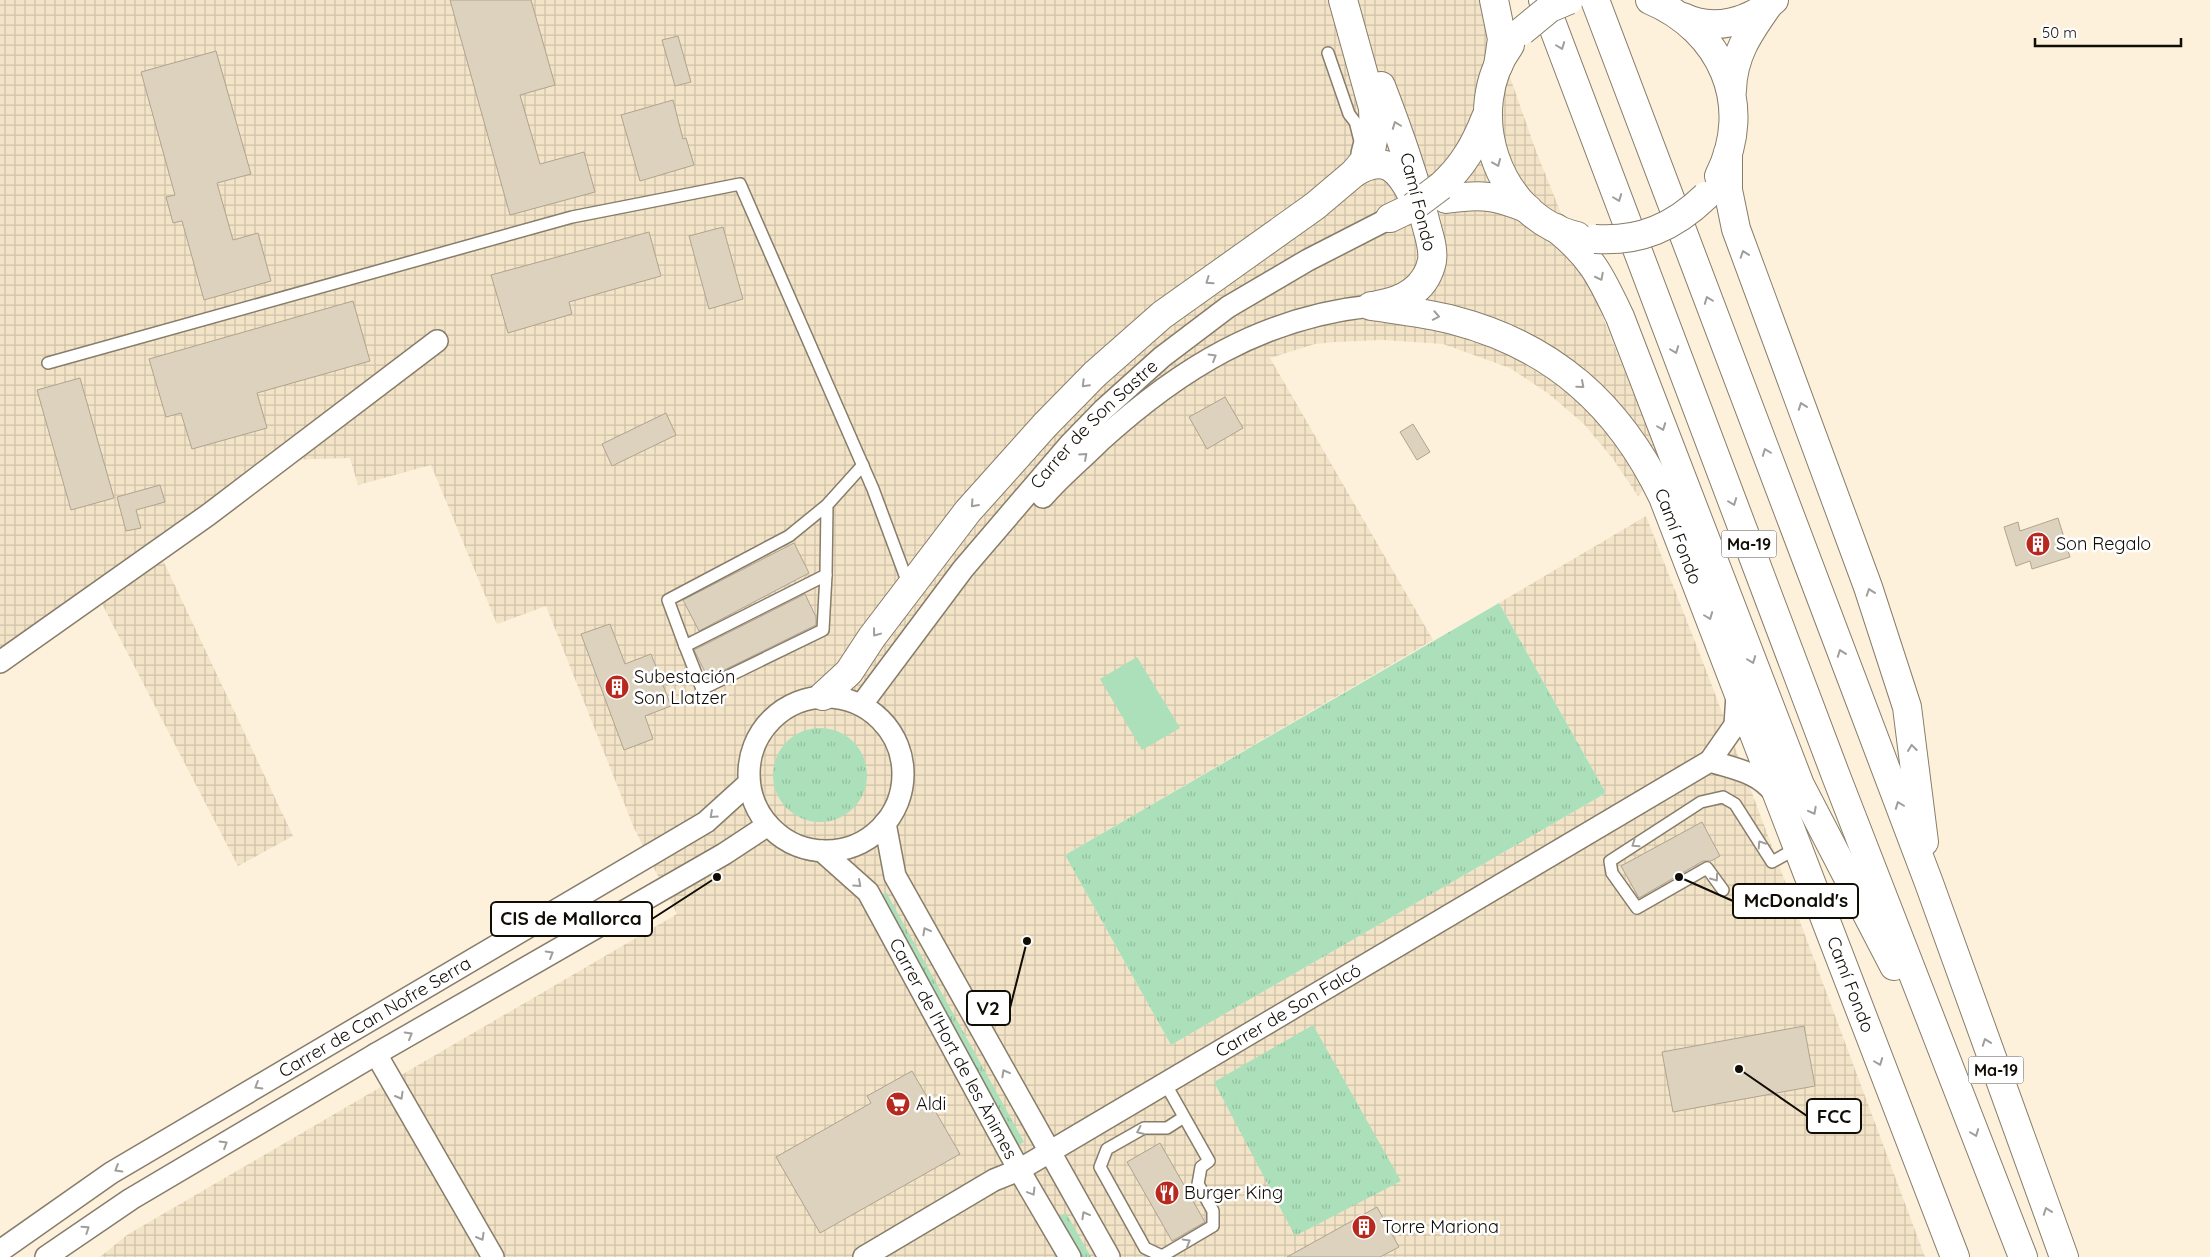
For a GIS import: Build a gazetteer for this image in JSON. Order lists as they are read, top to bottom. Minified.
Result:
{"streets":{"main road":["Camí Fondo","Ma-19"],"street":["Carrer de Son Sastre","Carrer de Son Falcó","Carrer de Can Nofre Serra","Carrer de l'Hort de les Ànimes"]},"crossings":[["Camí Fondo","Carrer de Son Sastre"],["Carrer de Son Sastre","Carrer de Can Nofre Serra"],["Carrer de Son Sastre","Carrer de l'Hort de les Ànimes"],["Carrer de Son Falcó","Carrer de l'Hort de les Ànimes"],["Carrer de Can Nofre Serra","Carrer de l'Hort de les Ànimes"]],"places":{"building":["Son Regalo","Subestación Son Llatzer","Torre Mariona"],"other":["CIS de Mallorca","McDonald's","V2","FCC"],"supermarket":["Aldi"],"restaurant":["Burger King"]},"scale_bar":"50 m"}
